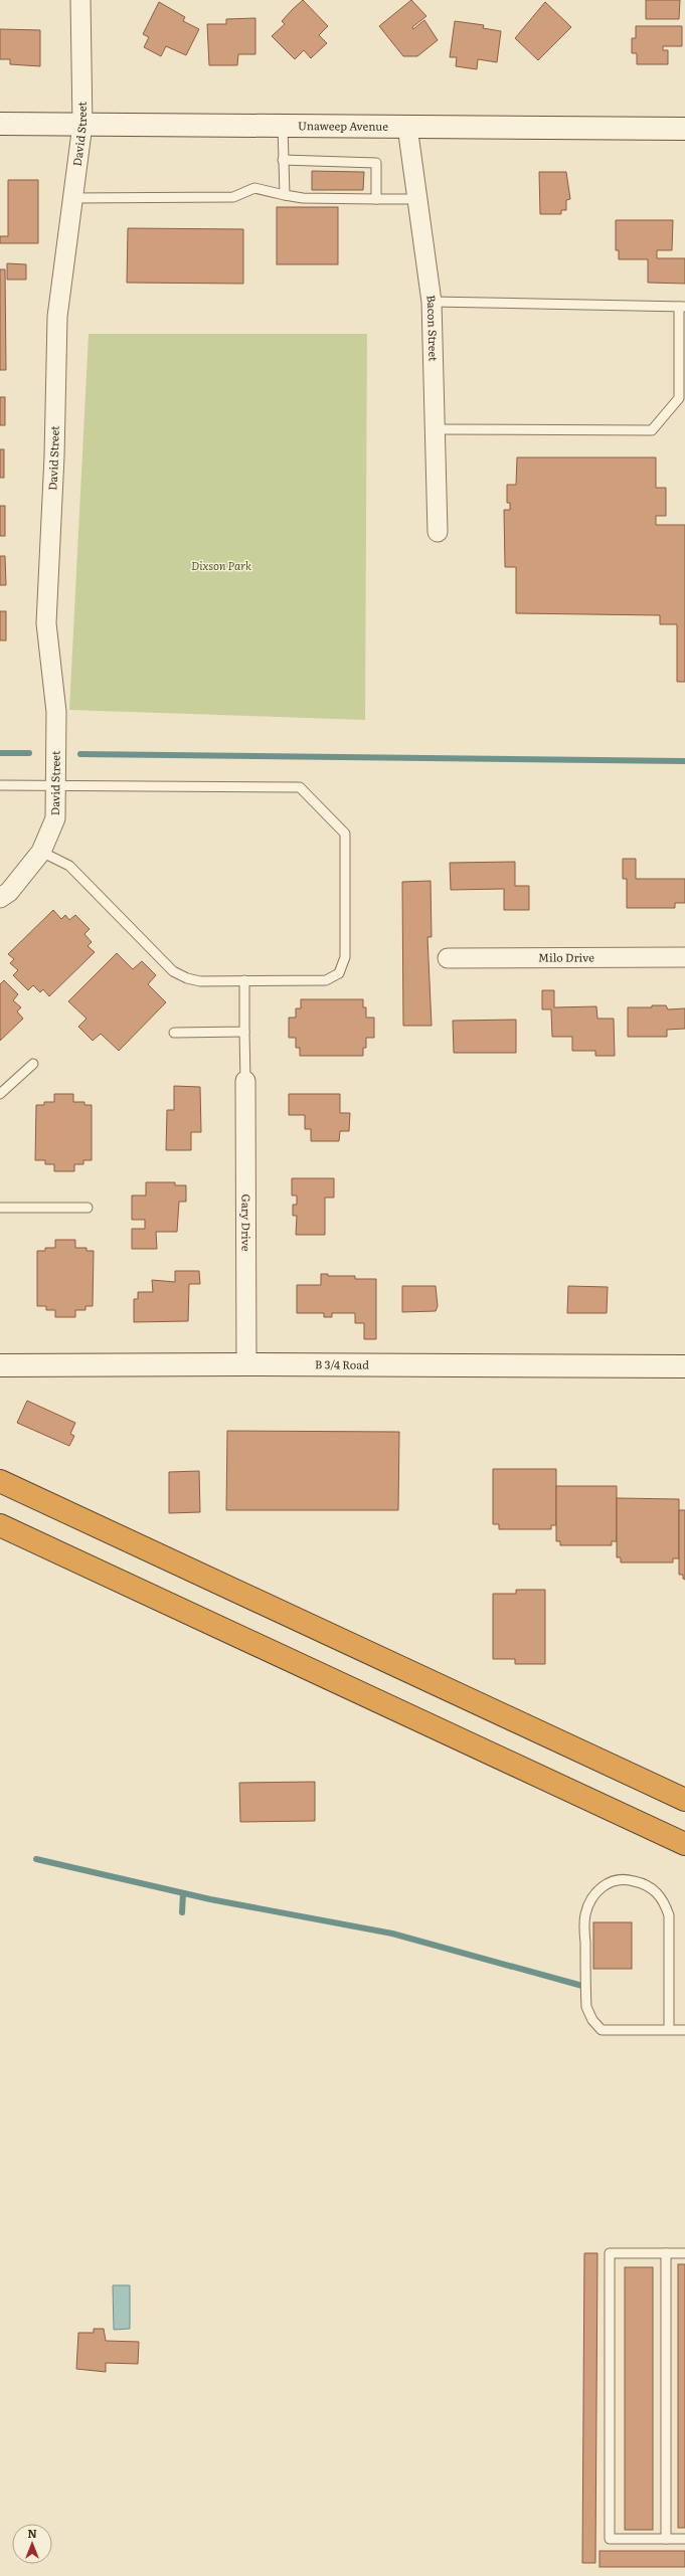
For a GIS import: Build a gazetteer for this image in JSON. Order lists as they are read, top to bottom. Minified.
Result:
{"streets":{"main road":["Unaweep Avenue","B 3/4 Road"],"street":["David Street","Bacon Street","Milo Drive","Gary Drive"]},"crossings":[["Unaweep Avenue","David Street"],["Unaweep Avenue","Bacon Street"],["Gary Drive","B 3/4 Road"]],"parks":["Dixson Park"],"north":"top"}
